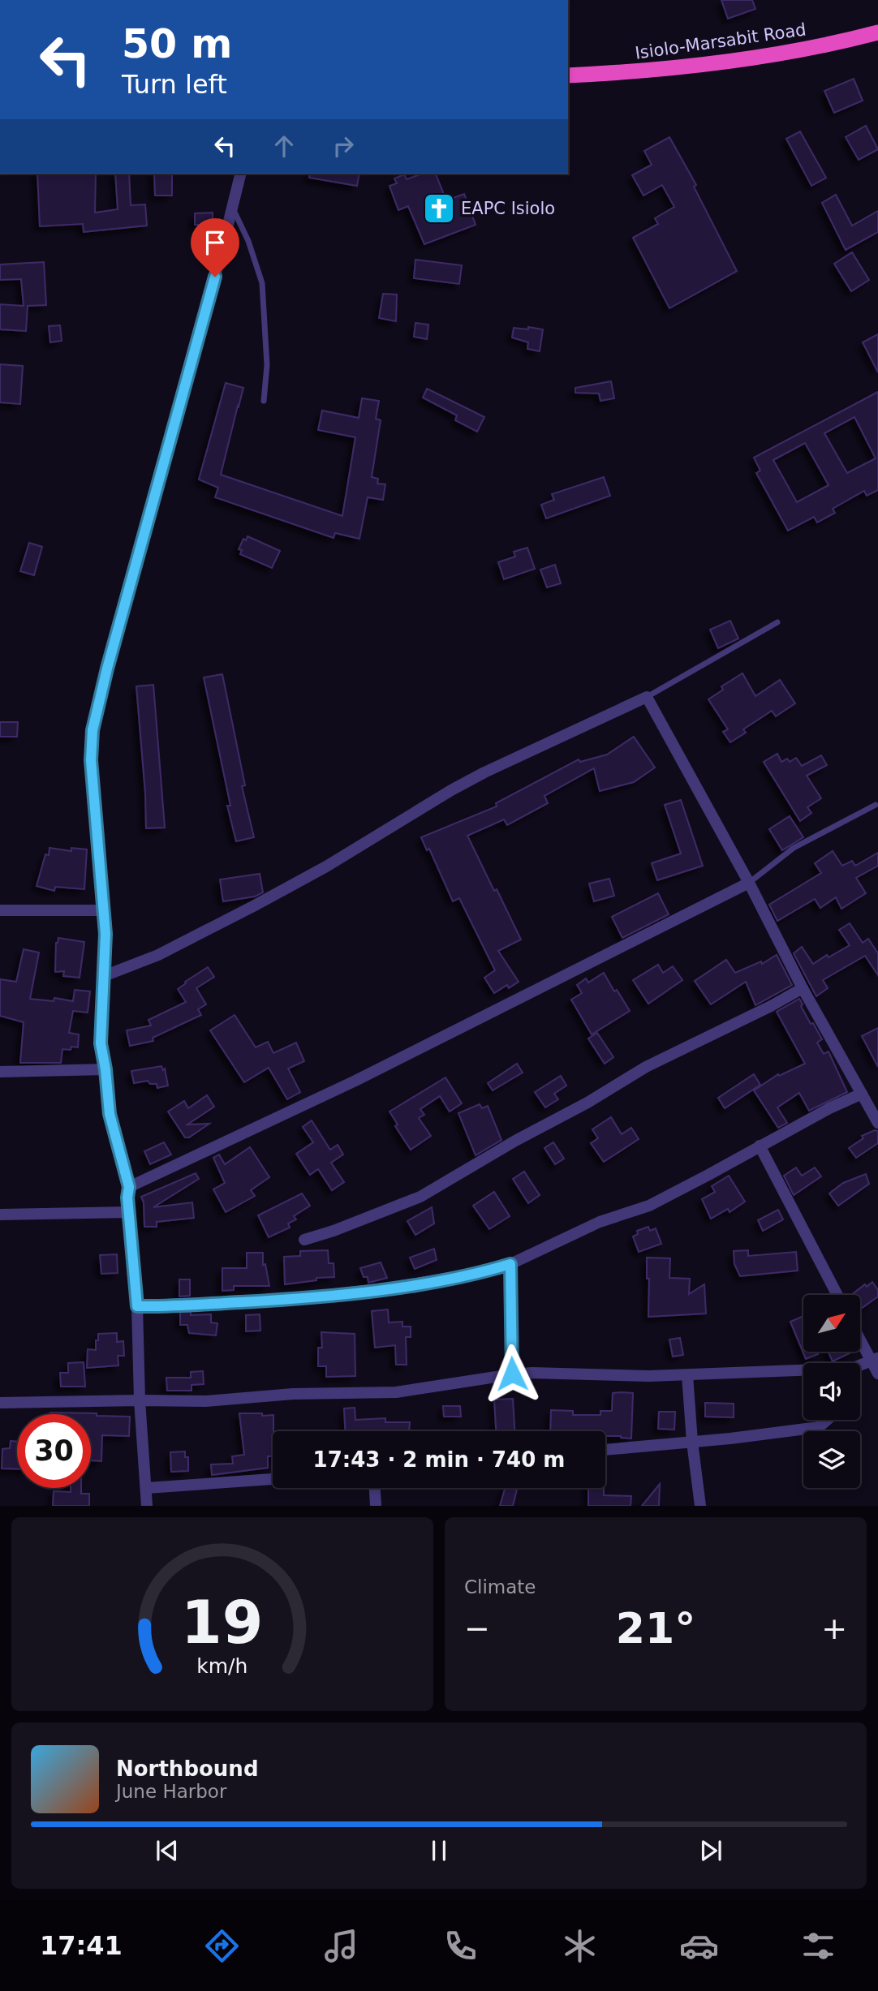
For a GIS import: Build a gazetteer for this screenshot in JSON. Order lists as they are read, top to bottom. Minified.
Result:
{"streets":{"highway":["Isiolo-Marsabit Road"]},"places":{"church":["EAPC Isiolo"]},"north":"top right","page":{"turn":["50 m","Turn left"],"limit":"30","trip":"17:43 · 2 min · 740 m","tile":"Climate","heat":["−","21°","+"],"song":["Northbound","June Harbor"],"tabs":"17:41","gauge":["19","km/h"]}}
